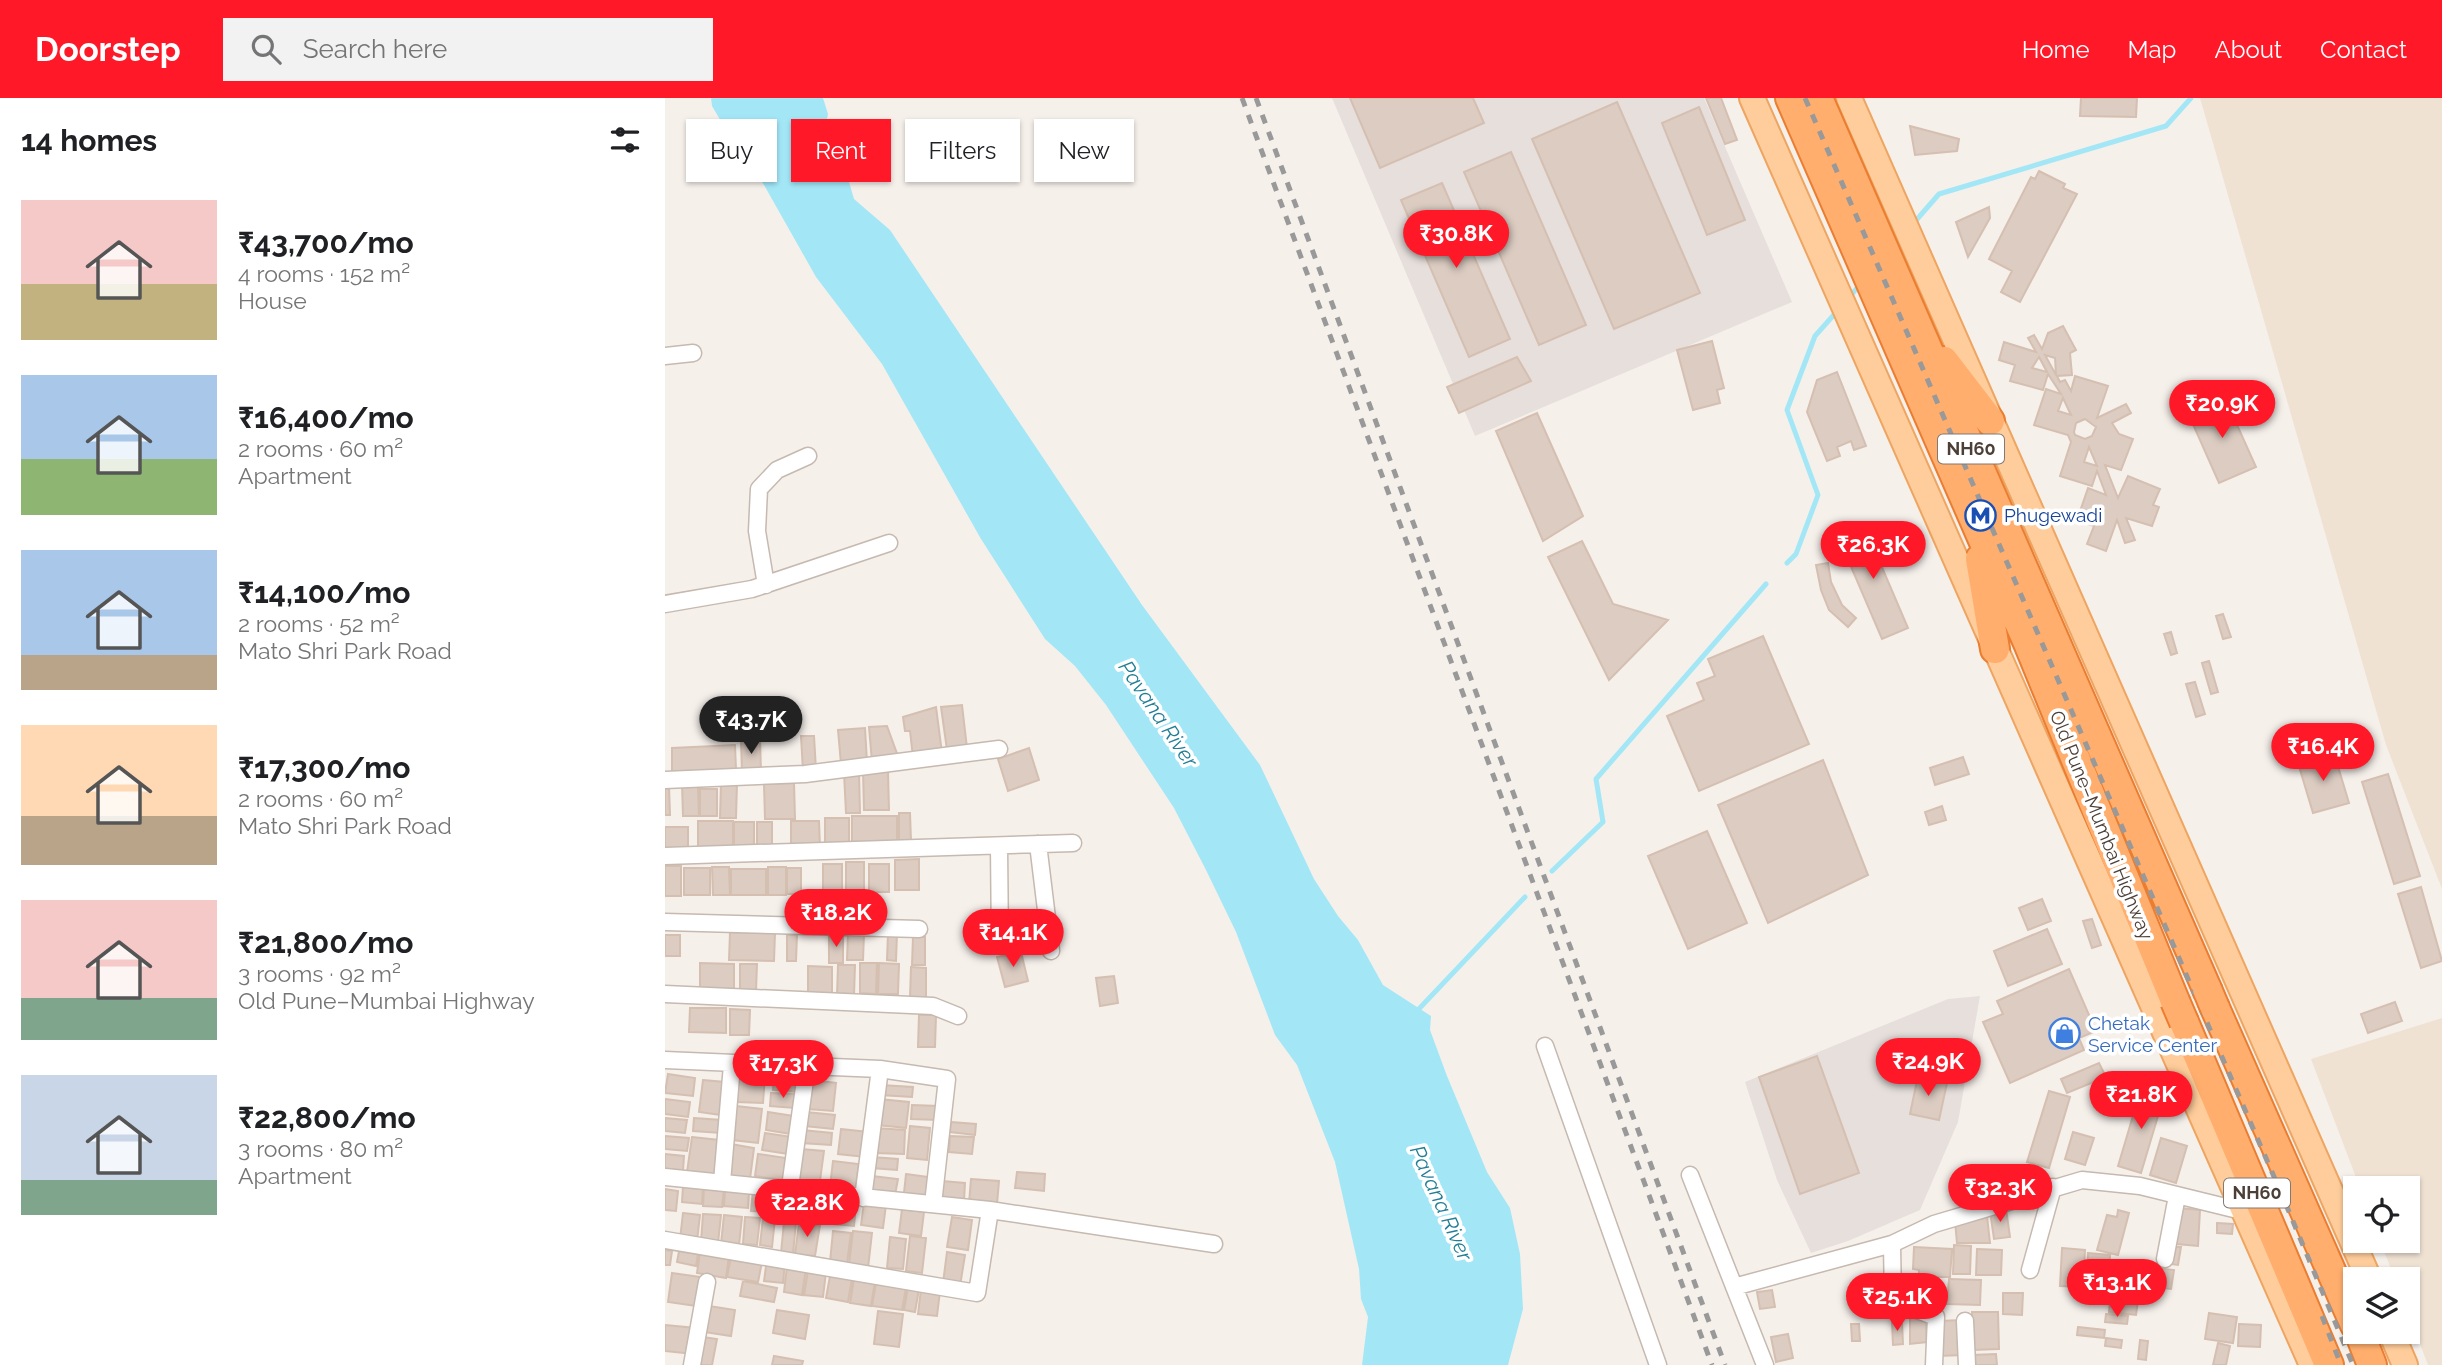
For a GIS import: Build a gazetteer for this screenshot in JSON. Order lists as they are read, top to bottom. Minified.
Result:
{"streets":{"highway":["NH60","Old Pune–Mumbai Highway"]},"water":["Pavana River"],"places":{"metro station":["Phugewadi"],"shop":["Chetak Service Center"]},"page":{"header":"Doorstep","search":"Search here","nav":["Home","Map","About","Contact"],"heading":"14 homes","chip":["Buy","Rent","Filters","New"],"list":[{"name":"₹43,700/mo","note":"4 rooms · 152 m² · House"},{"name":"₹16,400/mo","note":"2 rooms · 60 m² · Apartment"},{"name":"₹14,100/mo","note":"2 rooms · 52 m² · Mato Shri Park Road"},{"name":"₹17,300/mo","note":"2 rooms · 60 m² · Mato Shri Park Road"},{"name":"₹21,800/mo","note":"3 rooms · 92 m² · Old Pune–Mumbai Highway"},{"name":"₹22,800/mo","note":"3 rooms · 80 m² · Apartment"}],"price":["₹30.8K","₹20.9K","₹26.3K","₹43.7K","₹16.4K","₹18.2K","₹14.1K","₹24.9K","₹17.3K","₹21.8K","₹32.3K","₹22.8K","₹13.1K","₹25.1K"]}}
